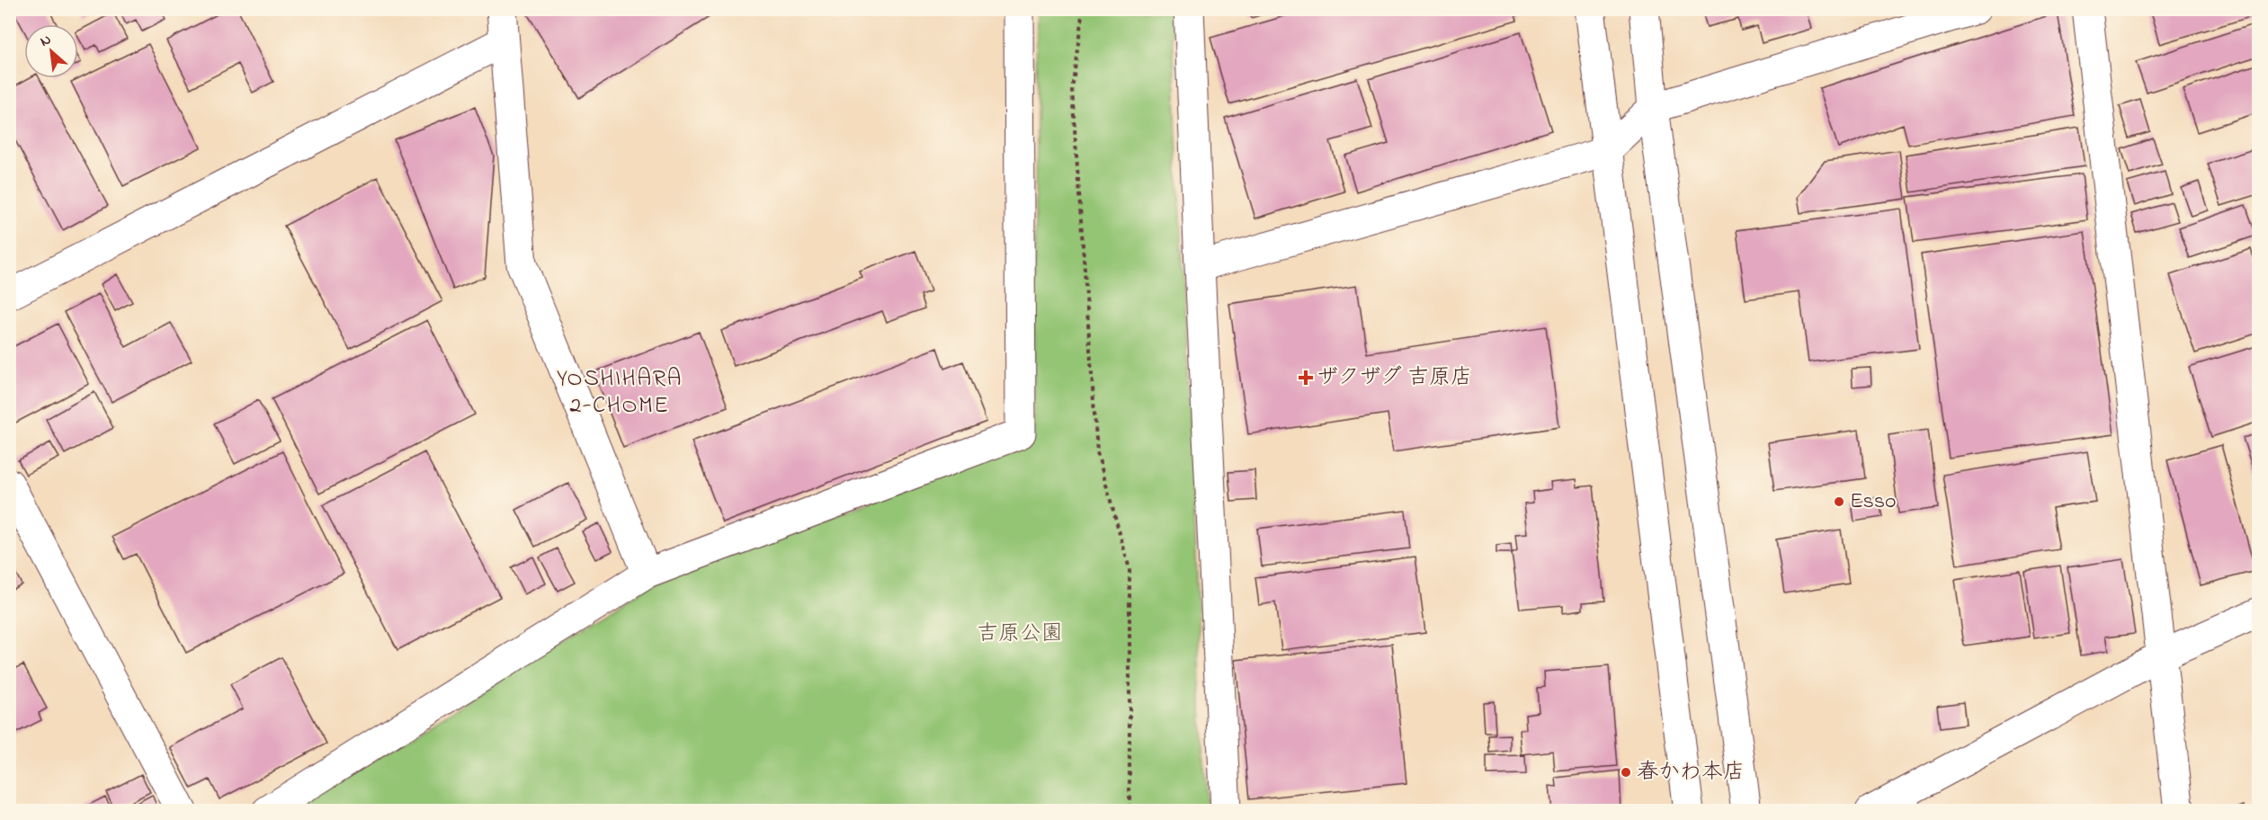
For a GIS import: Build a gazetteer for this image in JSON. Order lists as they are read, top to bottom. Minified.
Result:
{"districts":["YOSHIHARA 2-CHOME"],"parks":["吉原公園"],"places":{"health":["ザクザグ 吉原店"],"other":["Esso","春かわ本店"]},"north":"top left"}
